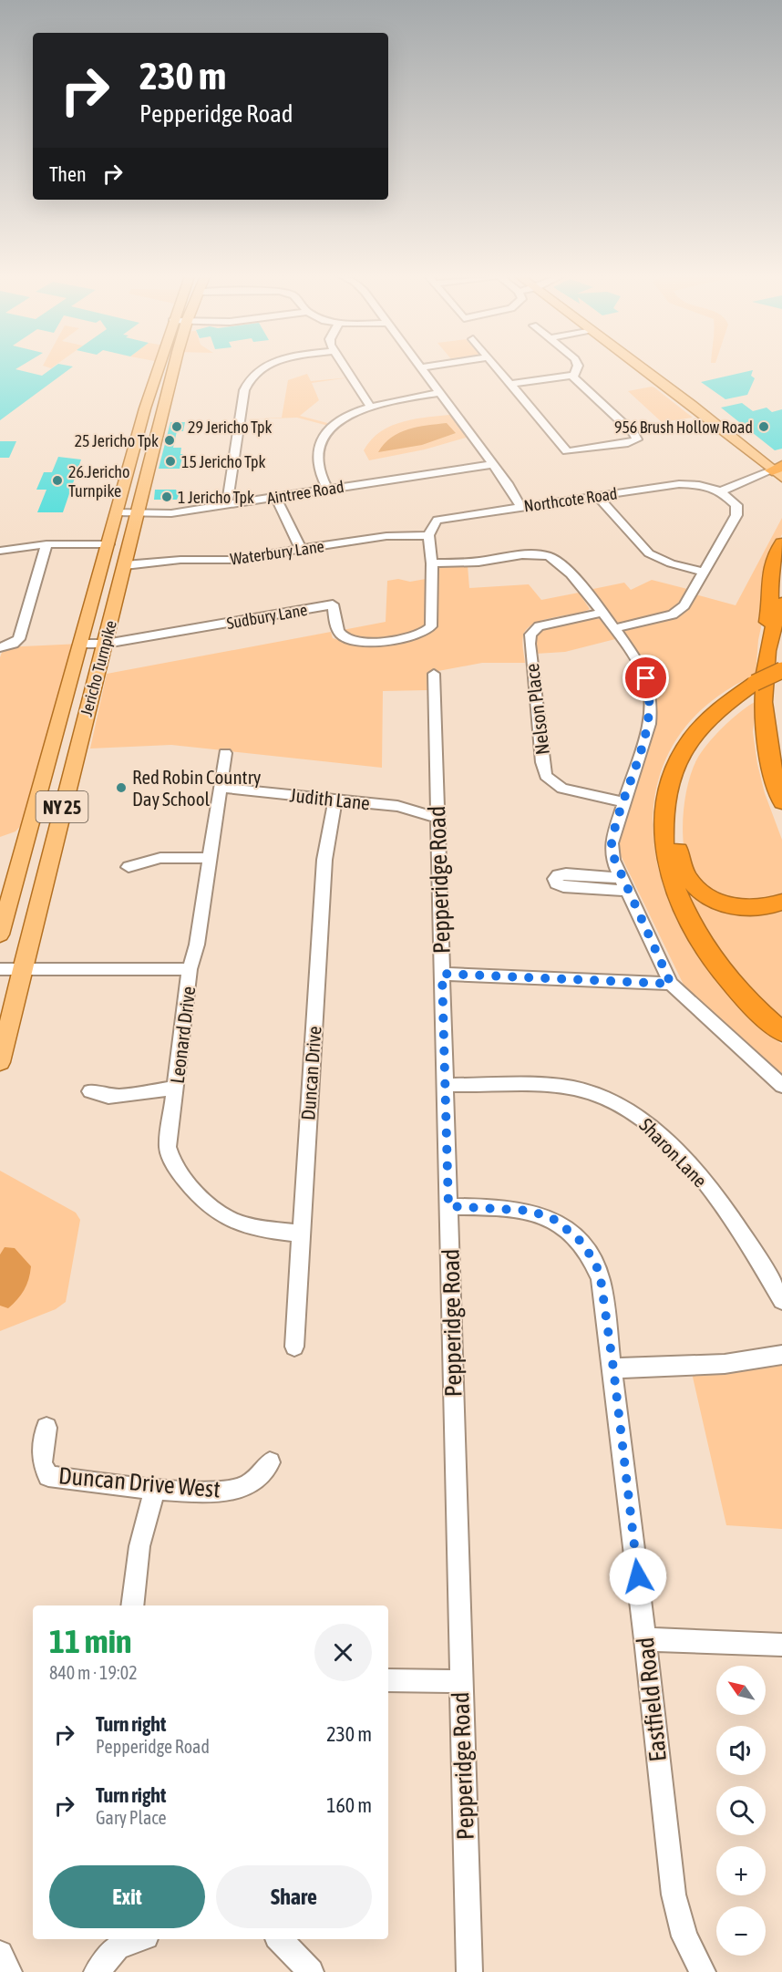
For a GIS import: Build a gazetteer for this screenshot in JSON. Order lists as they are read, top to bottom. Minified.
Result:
{"streets":{"main road":["Jericho Turnpike","NY 25"],"street":["Aintree Road","Northcote Road","Waterbury Lane","Sudbury Lane","Nelson Place","Judith Lane","Pepperidge Road","Leonard Drive","Duncan Drive","Sharon Lane","Duncan Drive West","Eastfield Road"]},"crossings":[["Aintree Road","Jericho Turnpike"],["Northcote Road","Waterbury Lane"],["Waterbury Lane","Jericho Turnpike"],["Sudbury Lane","Jericho Turnpike"],["Judith Lane","Pepperidge Road"],["Judith Lane","Leonard Drive"],["Judith Lane","Duncan Drive"],["Pepperidge Road","Sharon Lane"],["Pepperidge Road","Eastfield Road"],["Leonard Drive","Duncan Drive"]],"places":["29 Jericho Tpk","956 Brush Hollow Road","25 Jericho Tpk","15 Jericho Tpk","26.Jericho Turnpike","1 Jericho Tpk","Red Robin Country Day School"],"north":"top left","page":{"turn":["230 m","Pepperidge Road"],"then":"Then","heading":["11 min","840 m · 19:02"],"map_buttons":["+","−"],"list":[{"name":"Turn right","note":"Pepperidge Road","value":"230 m"},{"name":"Turn right","note":"Gary Place","value":"160 m"}],"buttons":["Exit","Share"]}}
